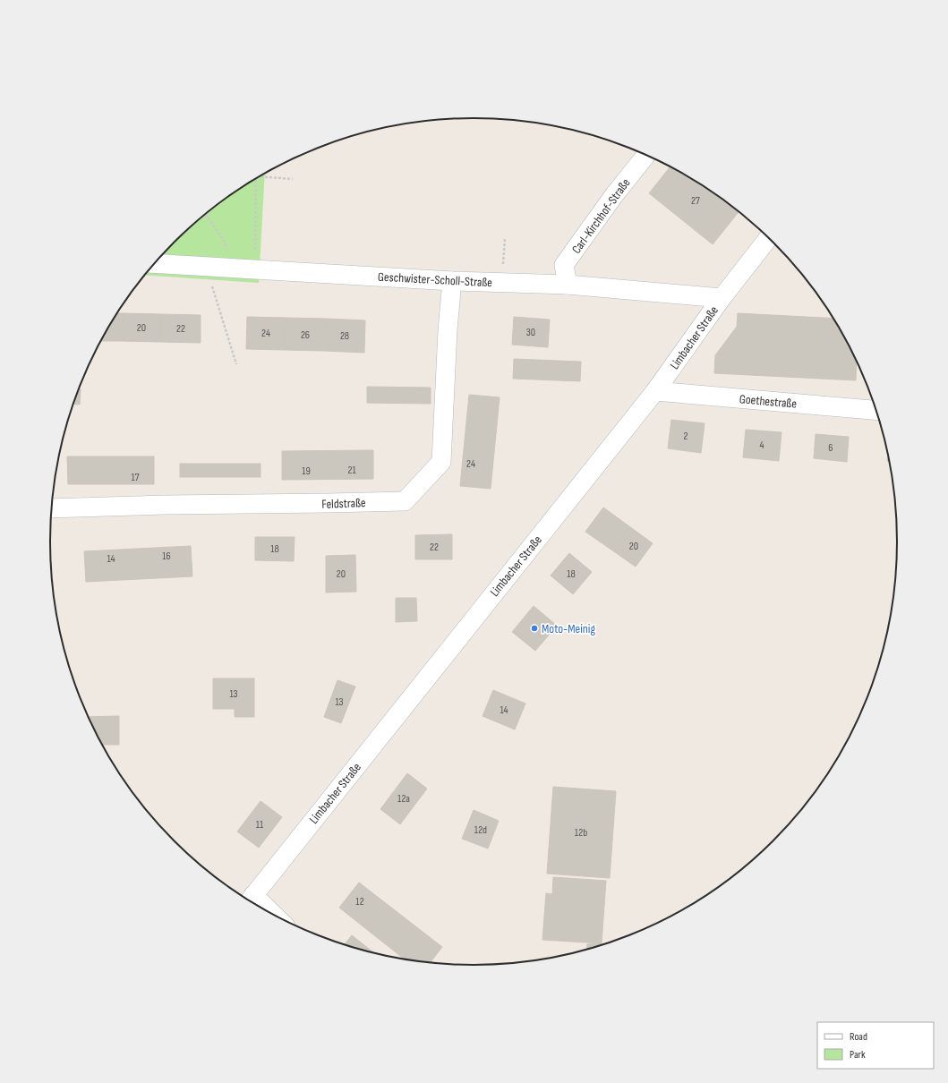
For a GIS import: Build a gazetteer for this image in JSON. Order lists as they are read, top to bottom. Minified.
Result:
{"streets":{"street":["Carl-Kirchhof-Straße","Geschwister-Scholl-Straße","Limbacher Straße","Goethestraße","Feldstraße"]},"crossings":[["Carl-Kirchhof-Straße","Geschwister-Scholl-Straße"],["Geschwister-Scholl-Straße","Limbacher Straße"],["Geschwister-Scholl-Straße","Feldstraße"],["Limbacher Straße","Goethestraße"]],"places":["Moto-Meinig"],"house_numbers":["27","20","22","30","24","26","28","2","4","6","24","21","19","17","20","22","18","16","14","20","18","13","13","14","12a","11","12d","12b","12"],"legend":["Road","Park"]}
